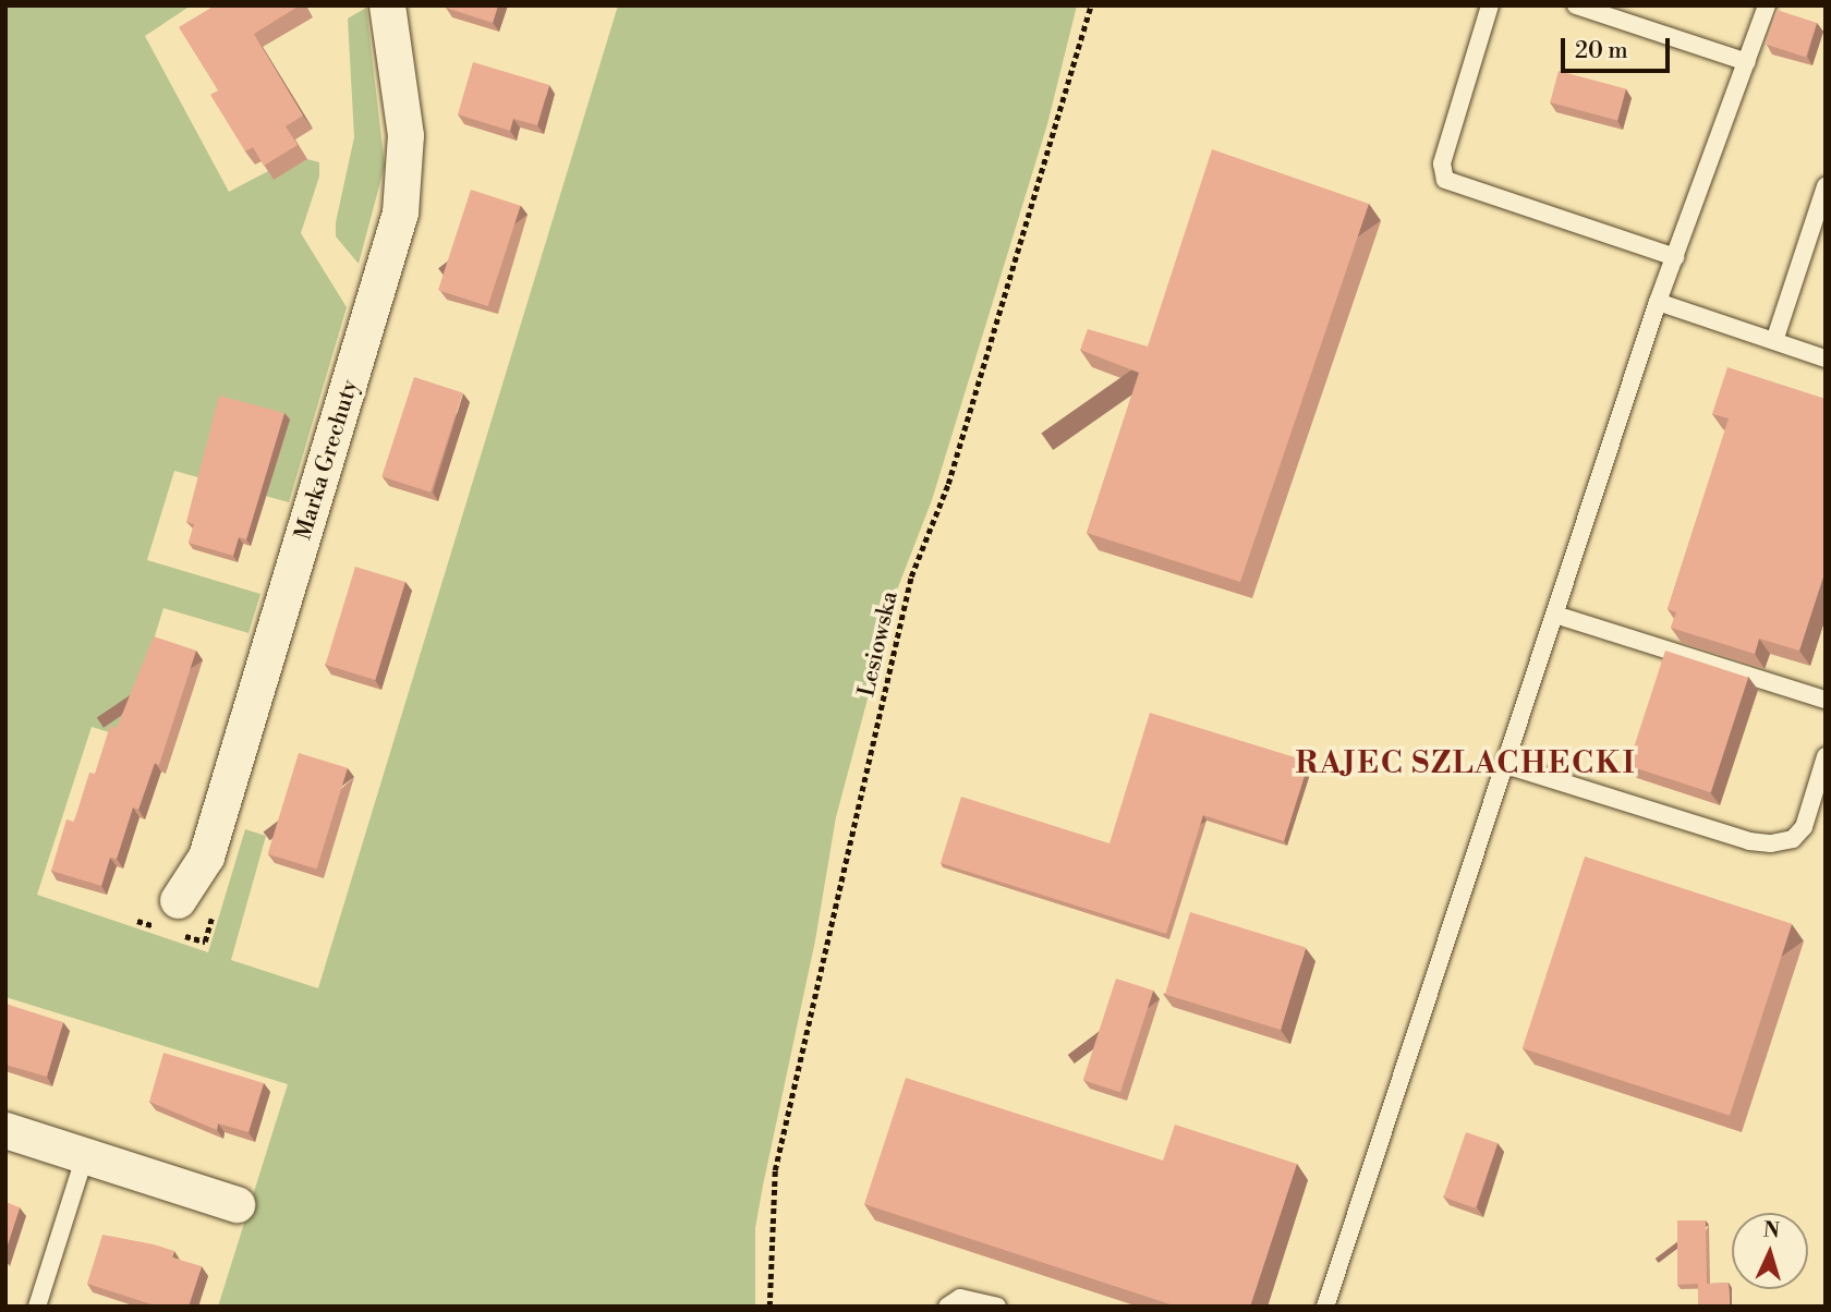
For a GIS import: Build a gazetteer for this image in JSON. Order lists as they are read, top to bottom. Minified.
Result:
{"streets":{"street":["Marka Grechuty"],"path":["Lesiowska"]},"districts":["RAJEC SZLACHECKI"],"scale_bar":"20 m","north":"top"}
